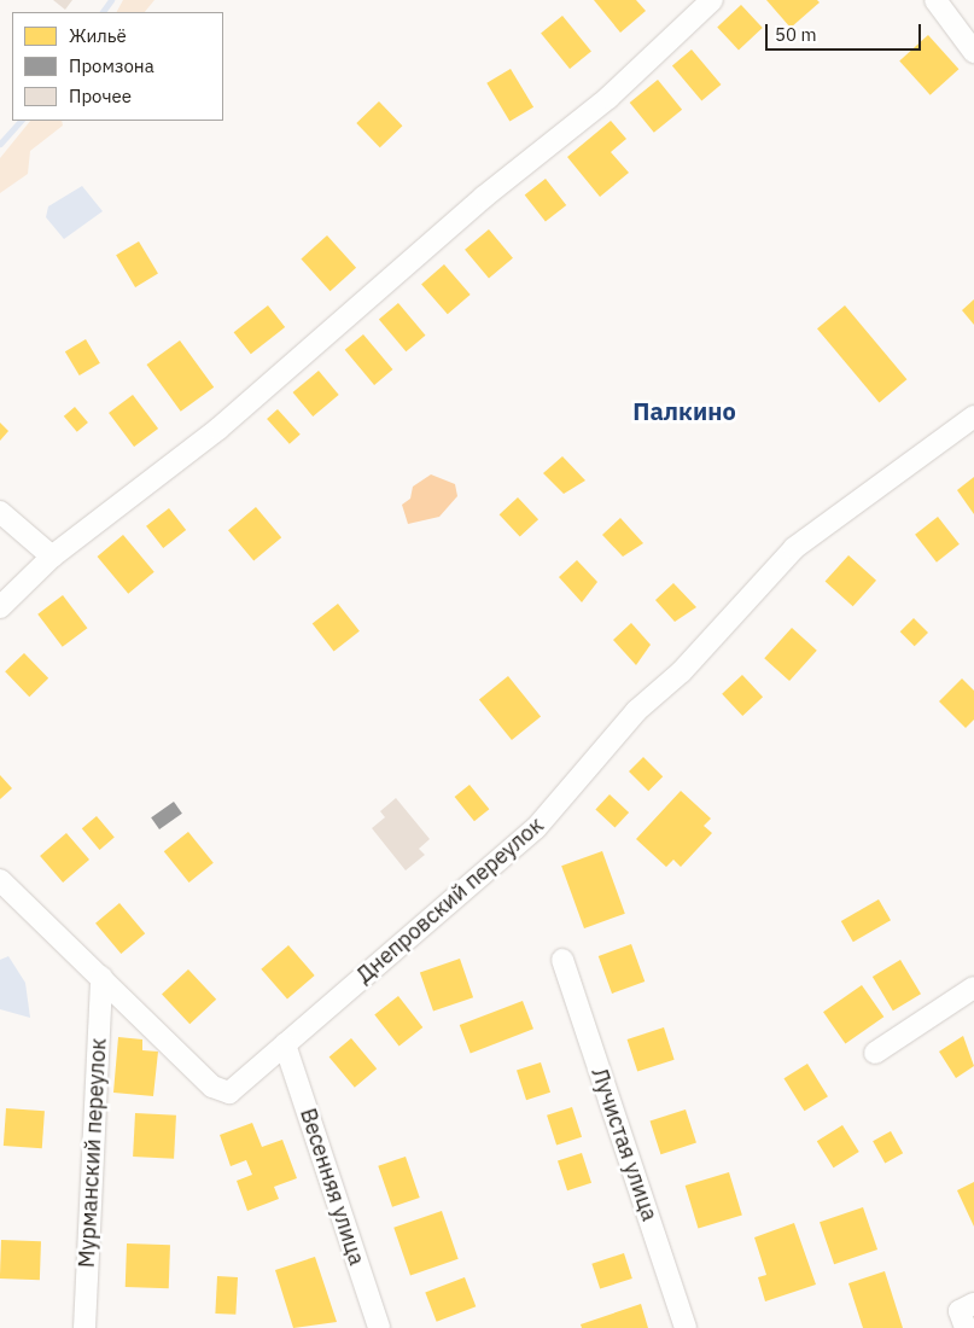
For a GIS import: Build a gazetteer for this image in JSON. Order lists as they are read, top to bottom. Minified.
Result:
{"streets":{"street":["Днепровский переулок","Лучистая улица","Мурманский переулок","Весенняя улица"]},"crossings":[["Днепровский переулок","Мурманский переулок"],["Днепровский переулок","Весенняя улица"]],"districts":["Палкино"],"legend":["Жильё","Промзона","Прочее"],"scale_bar":"50 m"}
